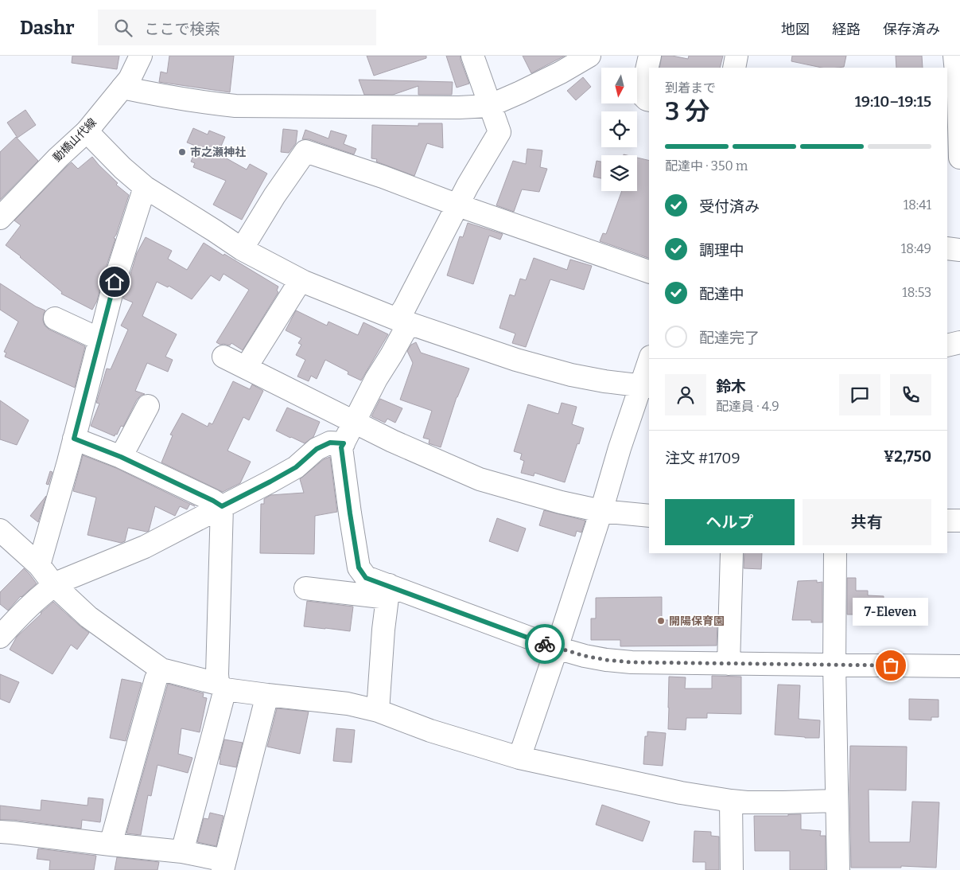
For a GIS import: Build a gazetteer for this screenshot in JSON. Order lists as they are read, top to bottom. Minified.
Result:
{"streets":{"street":["動橋山代線"]},"places":["市之瀬神社","開陽保育園","7-Eleven"],"north":"bottom","page":{"header":"Dashr","search":"ここで検索","nav":["地図","経路","保存済み"],"heading":["3 分","到着まで","19:10–19:15"],"panel":["鈴木","配達員 · 4.9","注文 #1709","¥2,750"],"bar":"配達中 · 350 m","list":[["受付済み","18:41"],["調理中","18:49"],["配達中","18:53"],"配達完了"],"buttons":["ヘルプ","共有"],"bubble":"7-Eleven"}}
